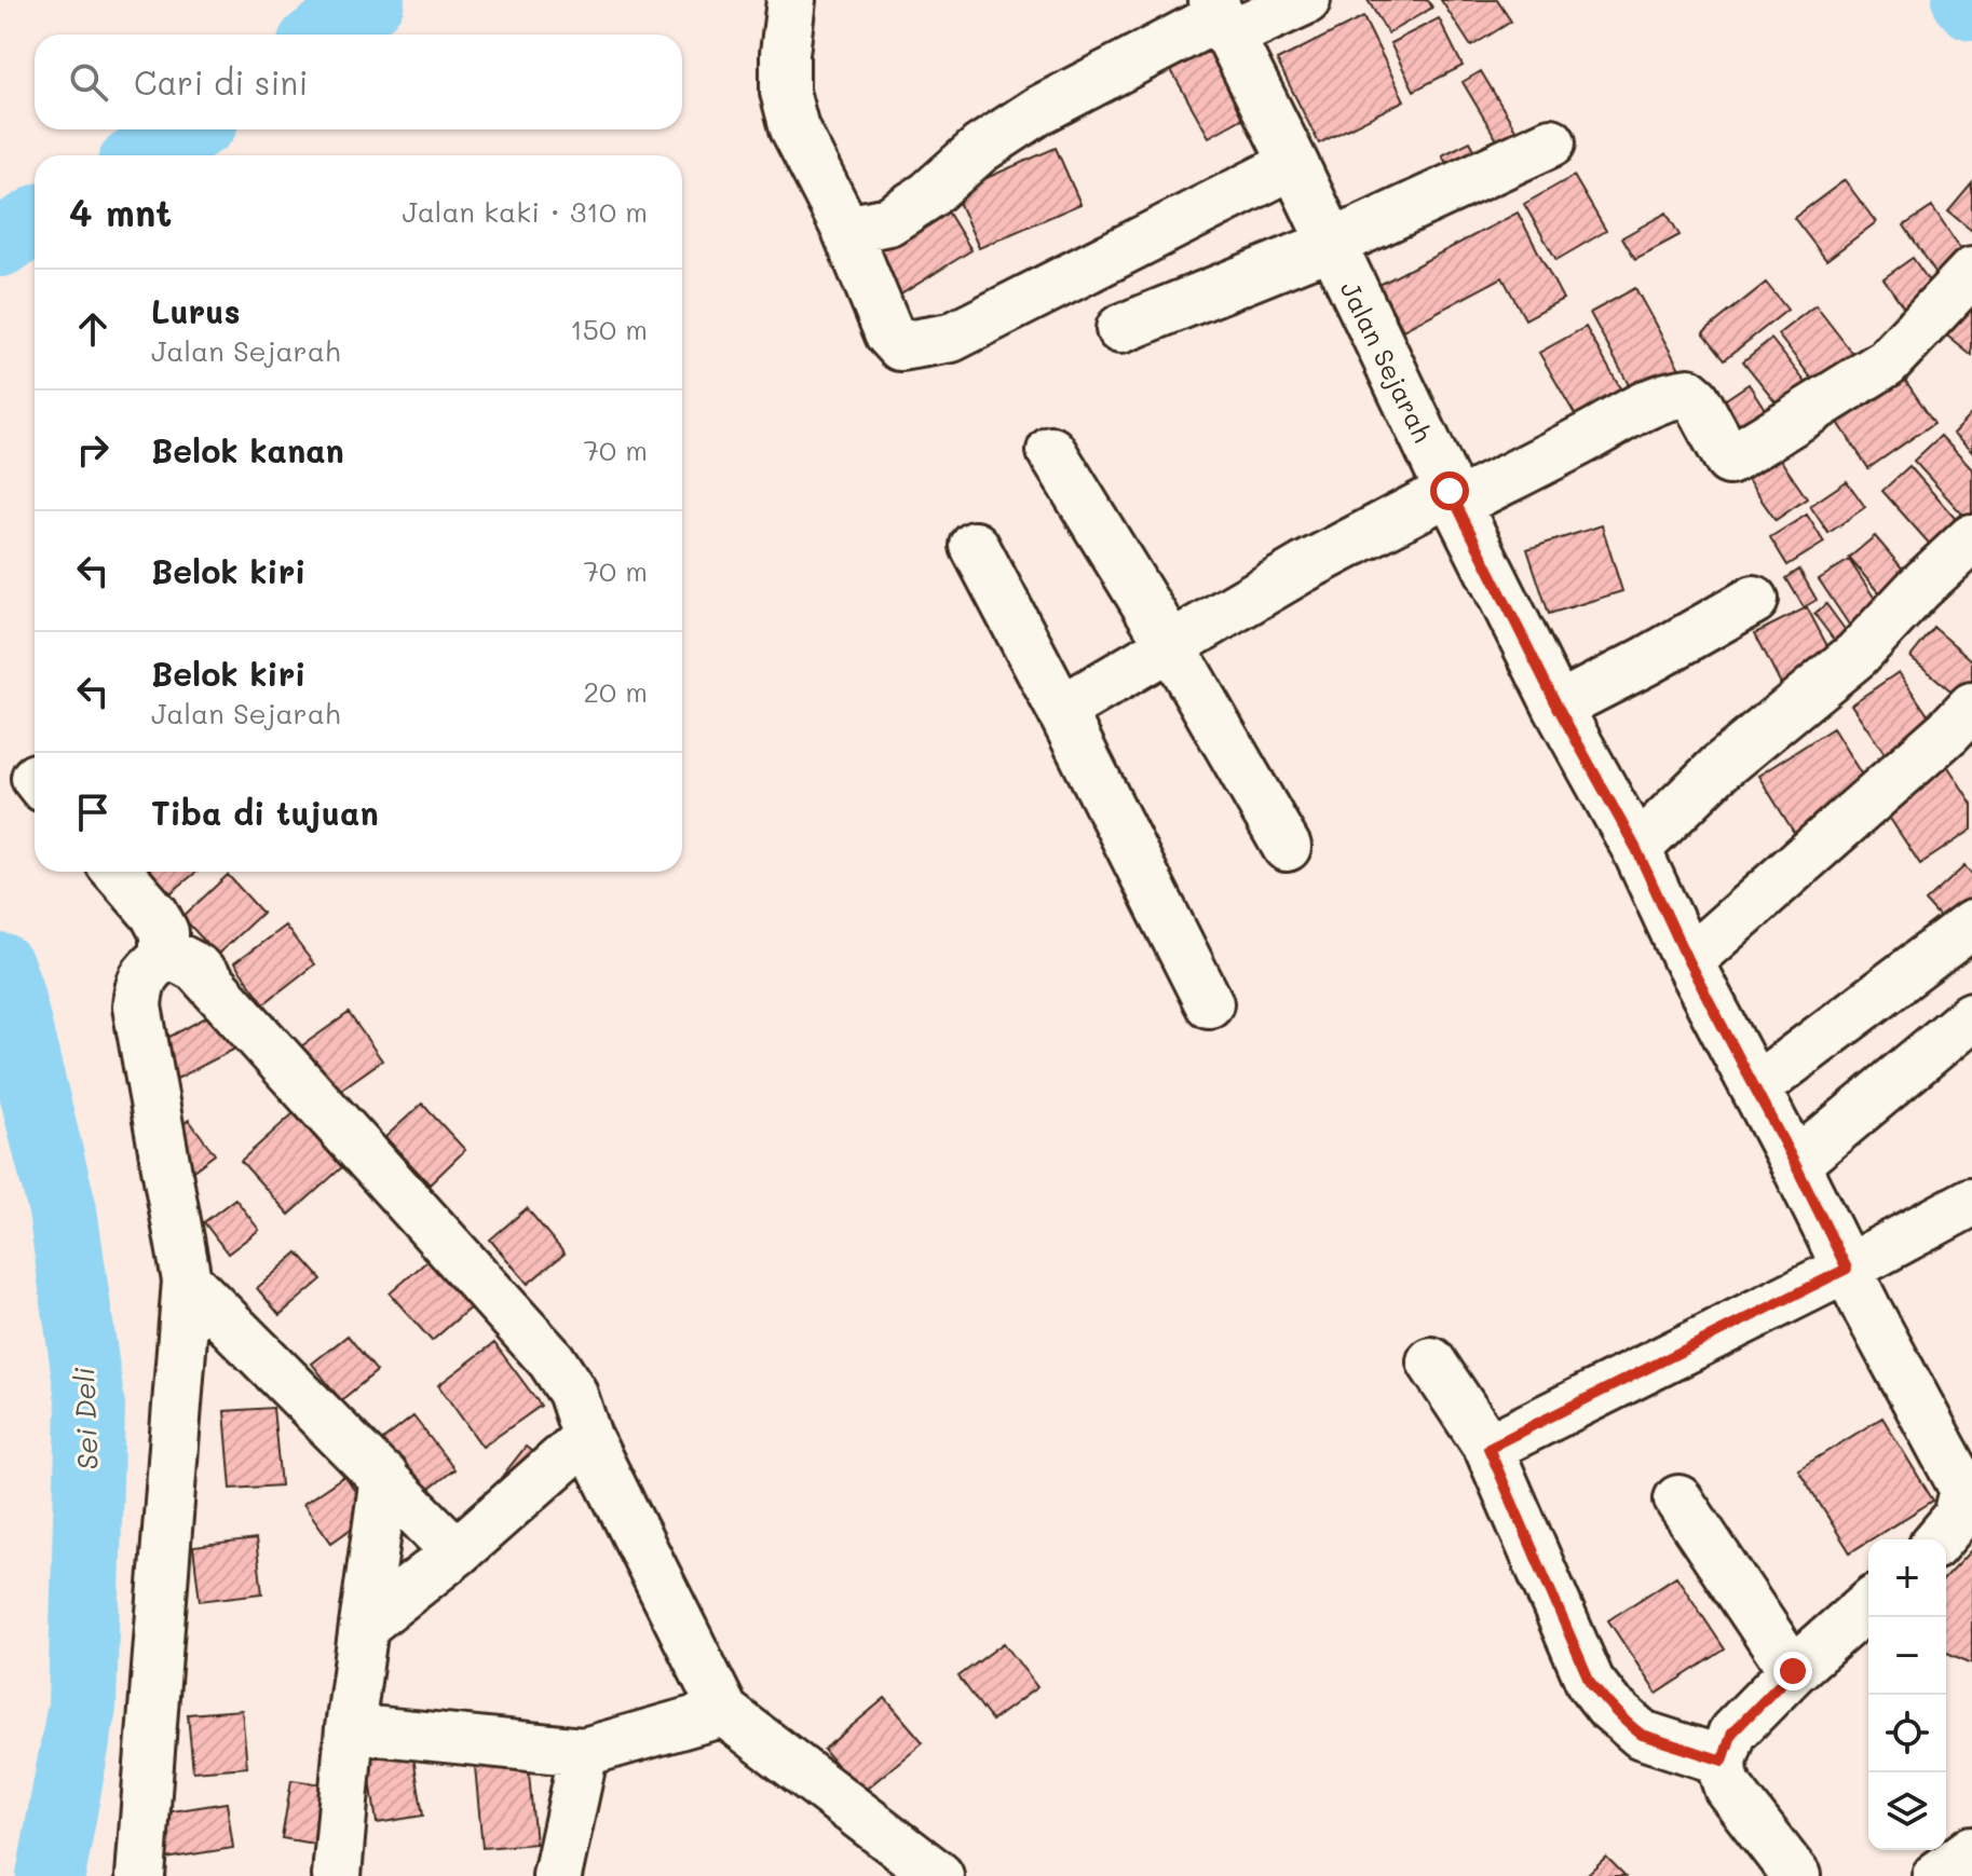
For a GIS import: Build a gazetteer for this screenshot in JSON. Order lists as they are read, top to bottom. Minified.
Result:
{"streets":{"street":["Jalan Sejarah"]},"water":["Sei Deli"],"page":{"search":"Cari di sini","heading":["4 mnt","Jalan kaki · 310 m"],"list":[["Lurus","Jalan Sejarah","150 m"],["Belok kanan","70 m"],["Belok kiri","70 m"],["Belok kiri","Jalan Sejarah","20 m"],"Tiba di tujuan"],"map_buttons":["+","−"]}}
